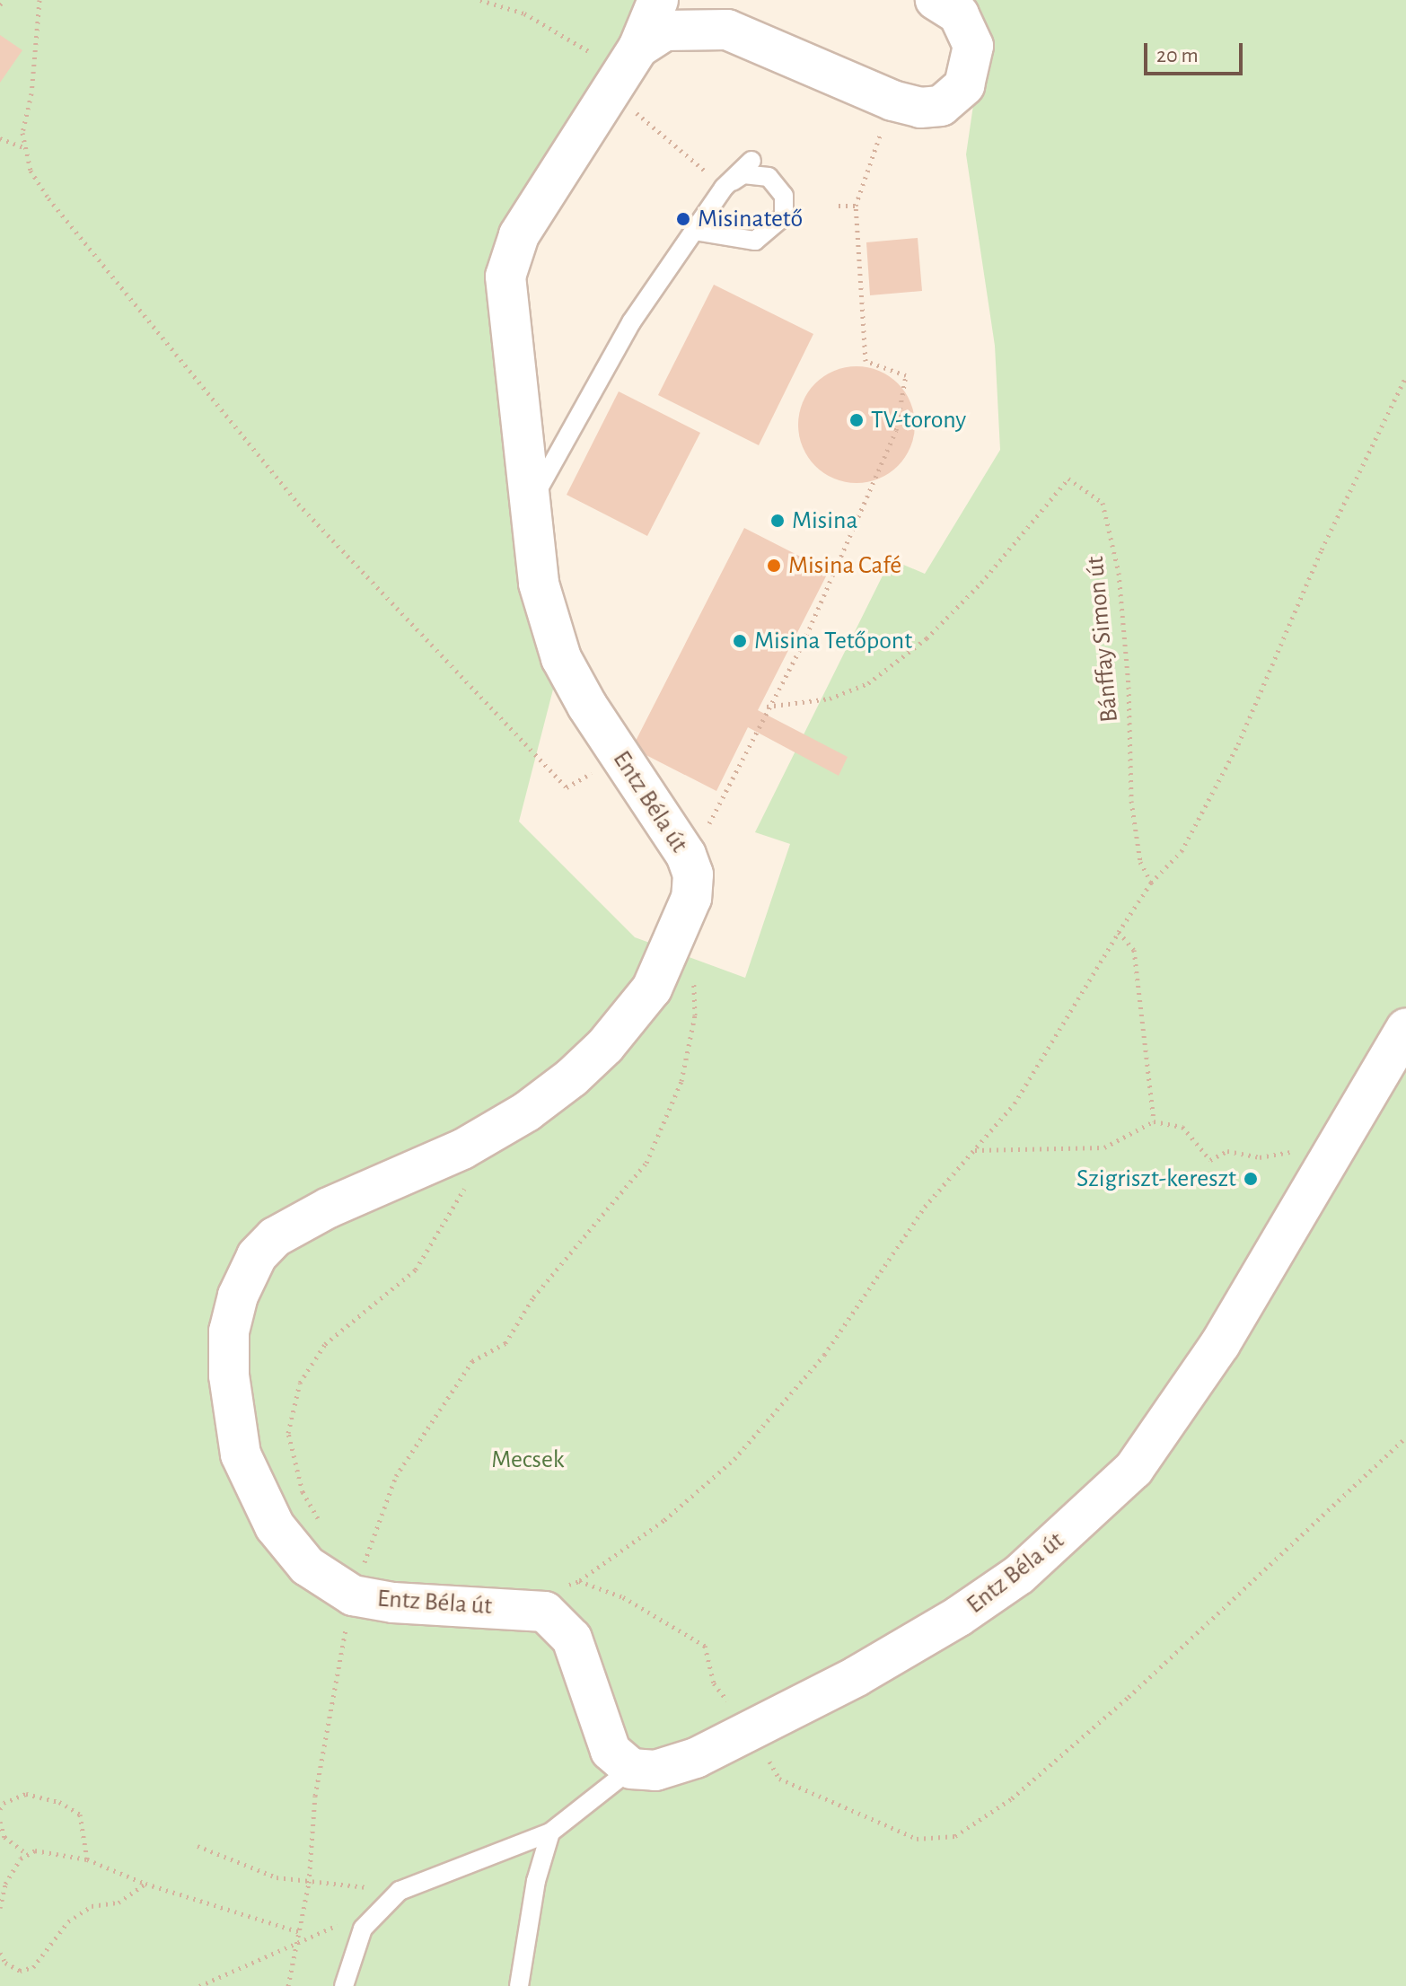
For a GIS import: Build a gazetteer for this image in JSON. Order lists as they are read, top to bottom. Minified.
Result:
{"streets":{"street":["Entz Béla út"],"path":["Bánffay Simon út"]},"parks":["Mecsek"],"places":["Misinatető","TV-torony","Misina","Misina Café","Misina Tetőpont","Szigriszt-kereszt"],"scale_bar":"20 m"}
